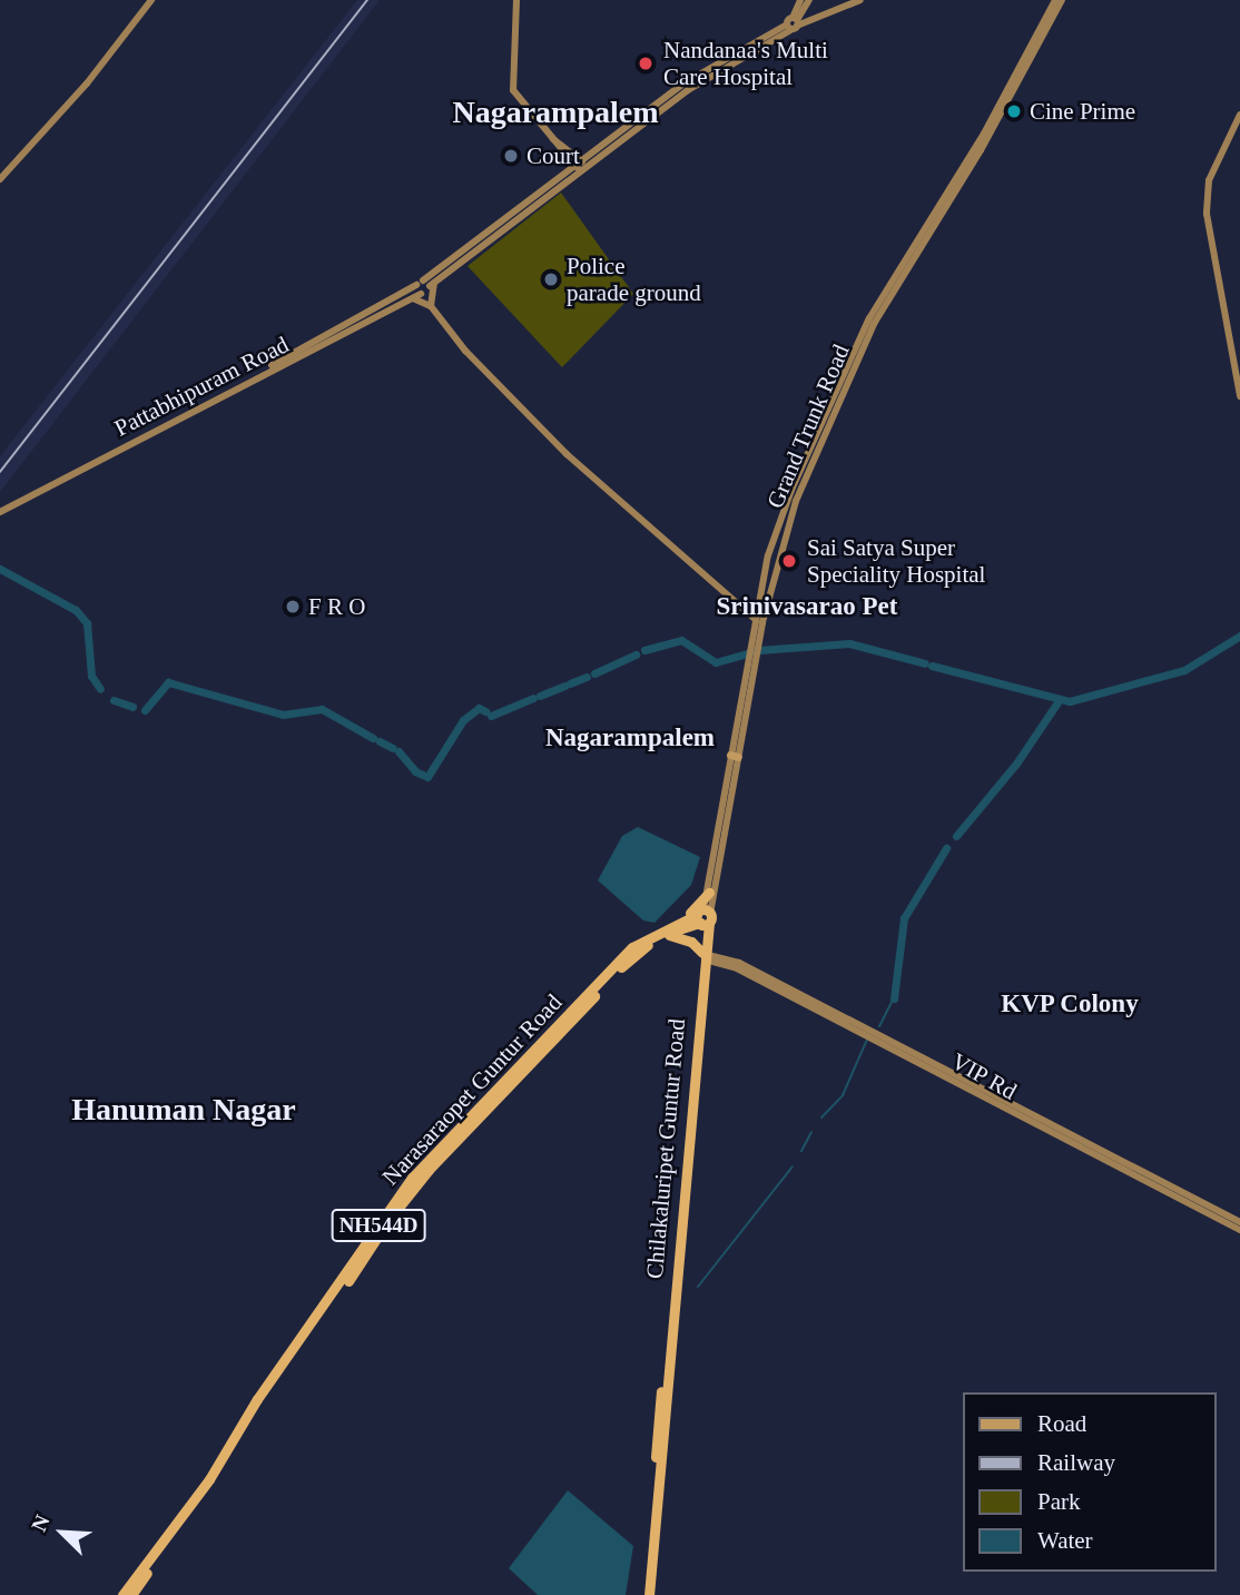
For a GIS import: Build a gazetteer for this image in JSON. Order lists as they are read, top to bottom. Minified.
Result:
{"streets":{"highway":["Narasaraopet Guntur Road","Chilakaluripet Guntur Road","NH544D"],"street":["Pattabhipuram Road","Grand Trunk Road","VIP Rd"]},"crossings":[["Grand Trunk Road","Narasaraopet Guntur Road"],["Grand Trunk Road","Chilakaluripet Guntur Road"],["Grand Trunk Road","NH544D"],["VIP Rd","Chilakaluripet Guntur Road"],["Narasaraopet Guntur Road","Chilakaluripet Guntur Road"],["Narasaraopet Guntur Road","NH544D"]],"districts":["Nagarampalem","Srinivasarao Pet","Nagarampalem","KVP Colony","Hanuman Nagar"],"places":["Nandanaa's Multi Care Hospital","Cine Prime","Court","Police parade ground","Sai Satya Super Speciality Hospital","F R O"],"legend":["Road","Railway","Park","Water"],"north":"top left"}
